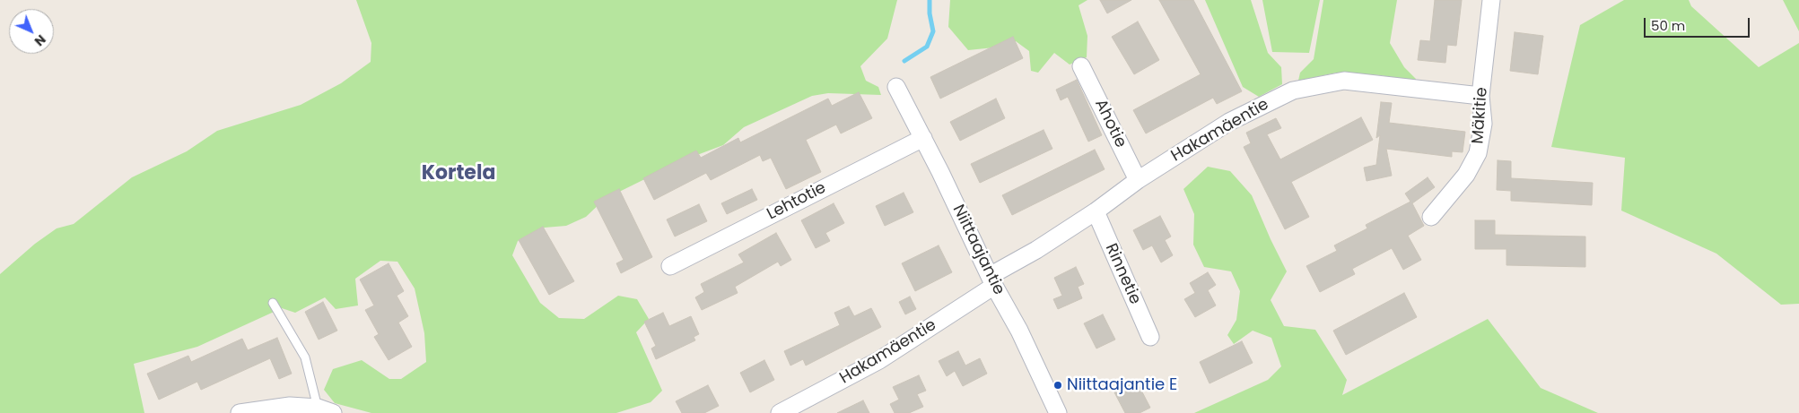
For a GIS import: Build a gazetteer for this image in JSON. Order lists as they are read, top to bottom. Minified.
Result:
{"streets":{"street":["Mäkitie","Ahotie","Hakamäentie","Lehtotie","Niittaajantie","Rinnetie"]},"crossings":[["Mäkitie","Hakamäentie"],["Ahotie","Hakamäentie"],["Hakamäentie","Niittaajantie"],["Hakamäentie","Rinnetie"],["Lehtotie","Niittaajantie"]],"districts":["Kortela"],"places":["Niittaajantie E"],"scale_bar":"50 m","north":"bottom right"}
